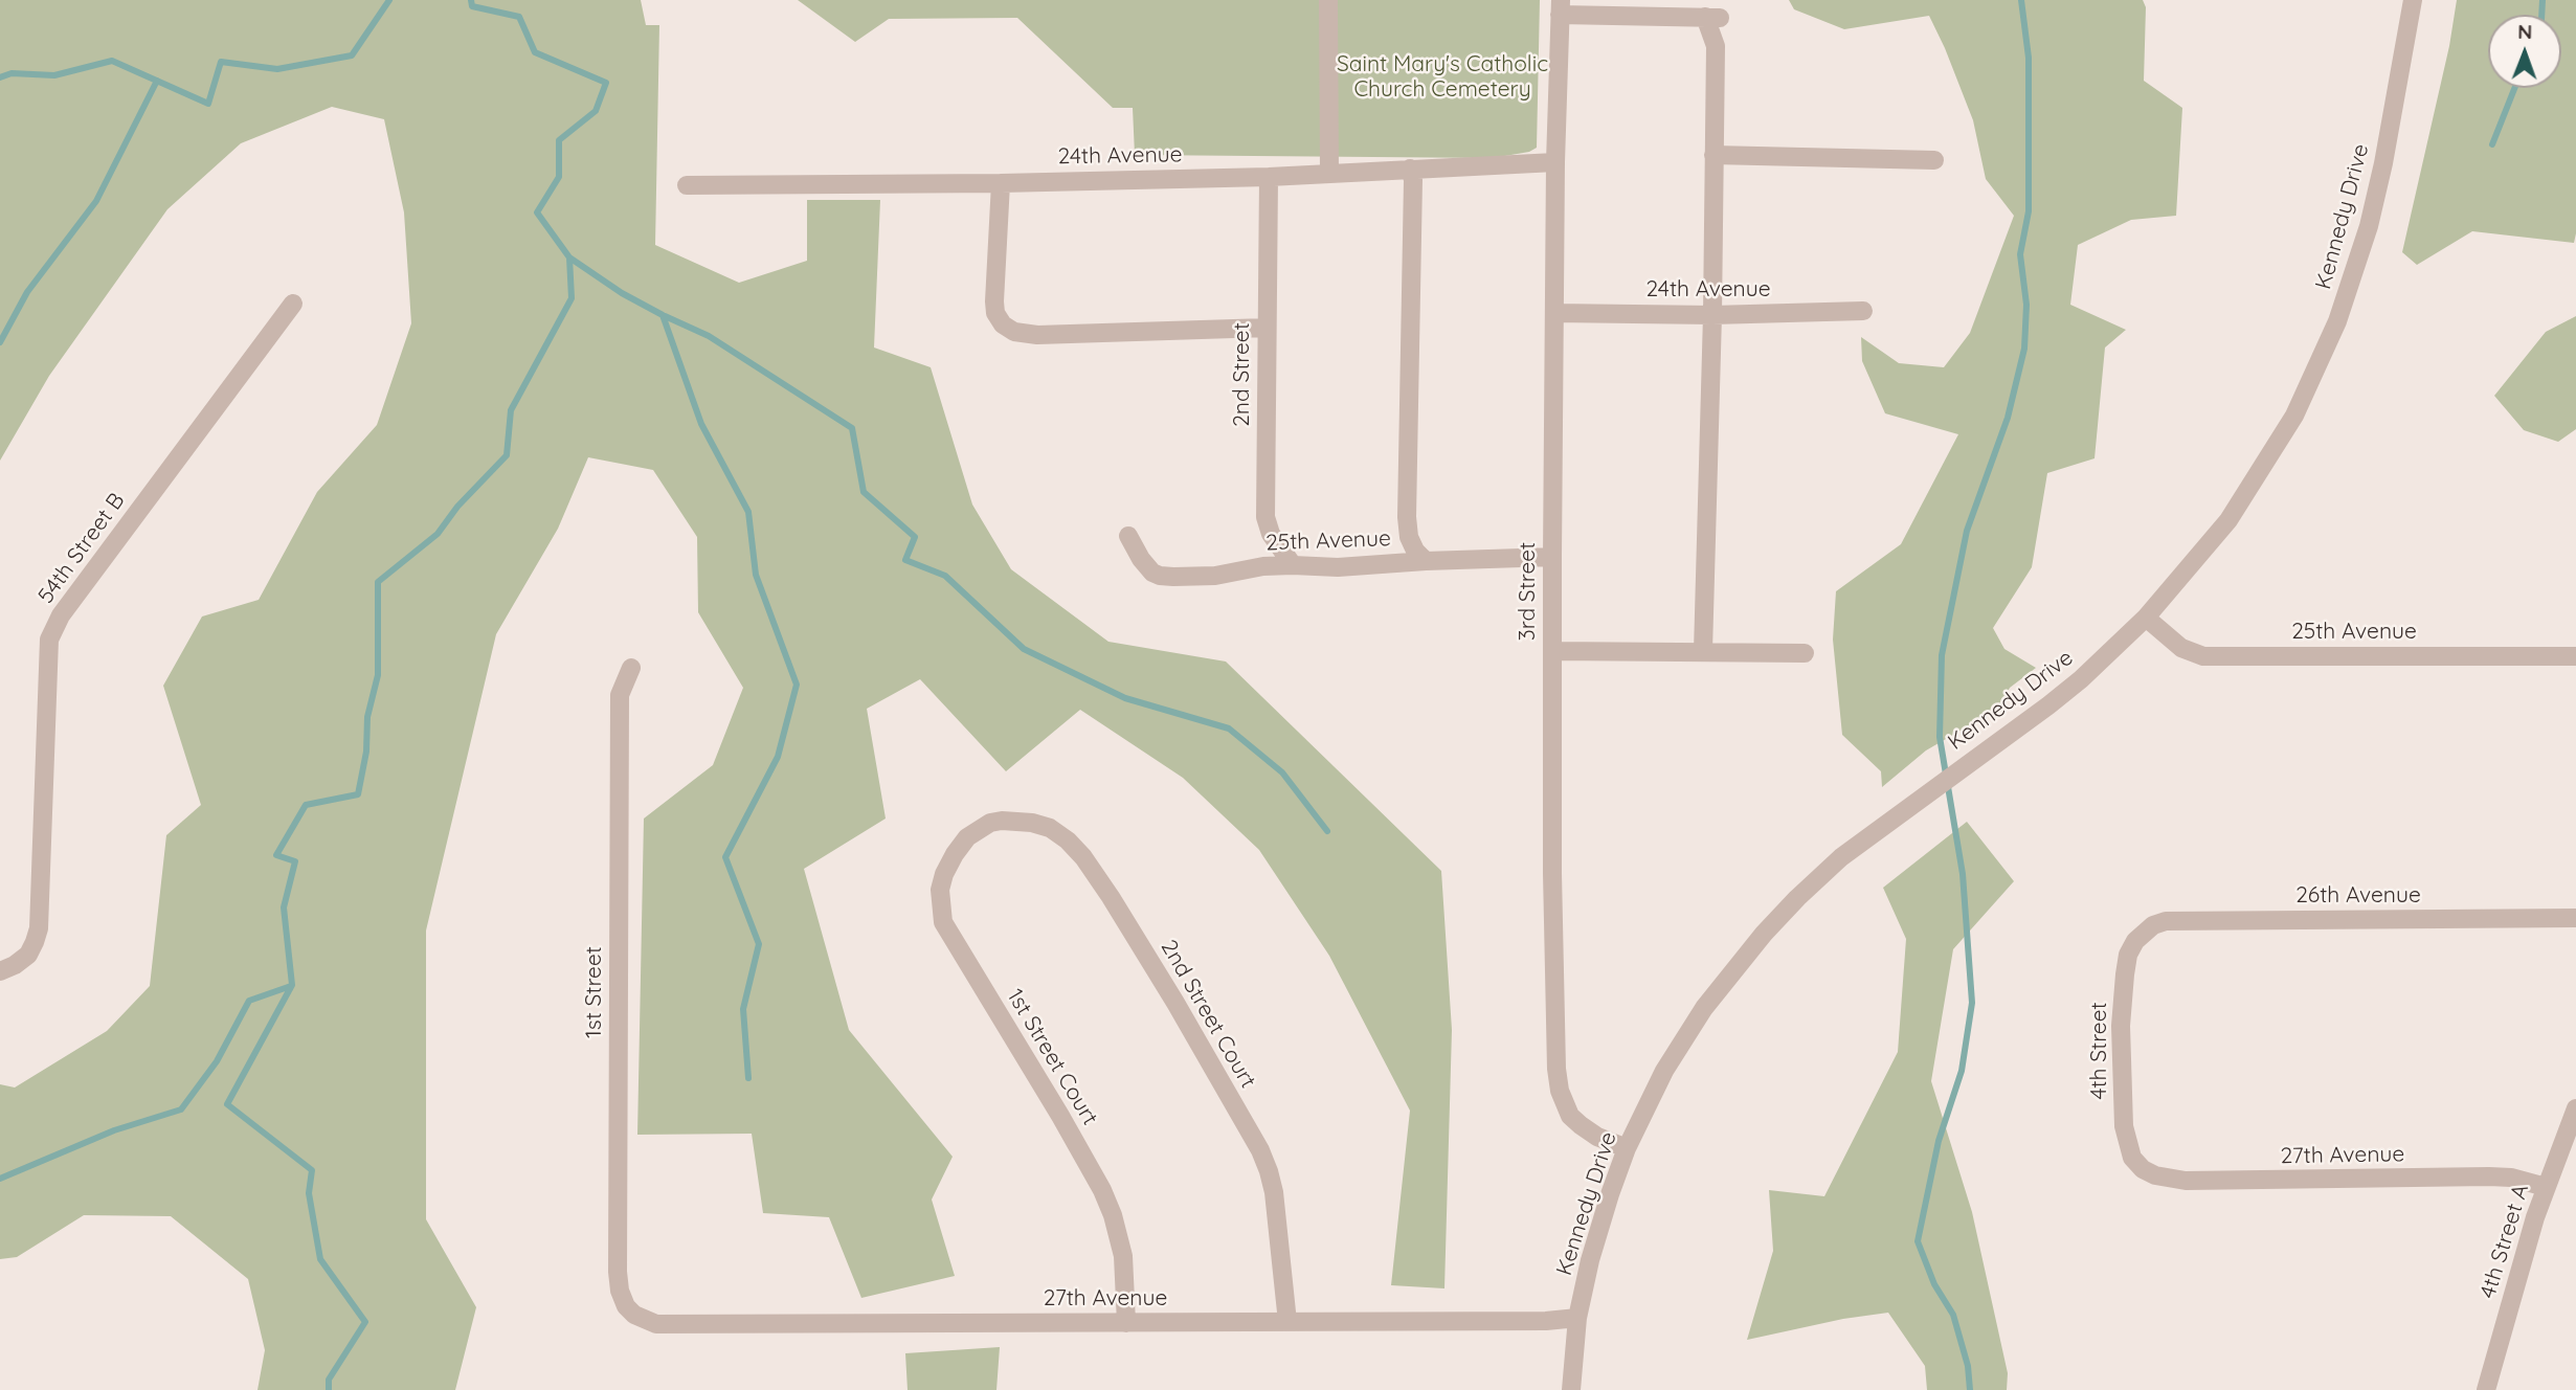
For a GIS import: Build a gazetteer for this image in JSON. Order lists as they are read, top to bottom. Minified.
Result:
{"streets":{"street":["24th Avenue","Kennedy Drive","2nd Street","25th Avenue","54th Street B","3rd Street","26th Avenue","1st Street","2nd Street Court","4th Street","1st Street Court","27th Avenue","4th Street A"]},"crossings":[["24th Avenue","2nd Street"],["24th Avenue","3rd Street"],["Kennedy Drive","25th Avenue"],["Kennedy Drive","3rd Street"],["Kennedy Drive","27th Avenue"],["2nd Street","25th Avenue"],["25th Avenue","3rd Street"],["26th Avenue","4th Street"],["1st Street","27th Avenue"],["2nd Street Court","1st Street Court"],["2nd Street Court","27th Avenue"],["4th Street","27th Avenue"],["1st Street Court","27th Avenue"],["27th Avenue","4th Street A"]],"parks":["Saint Mary's Catholic Church Cemetery"],"north":"top"}
